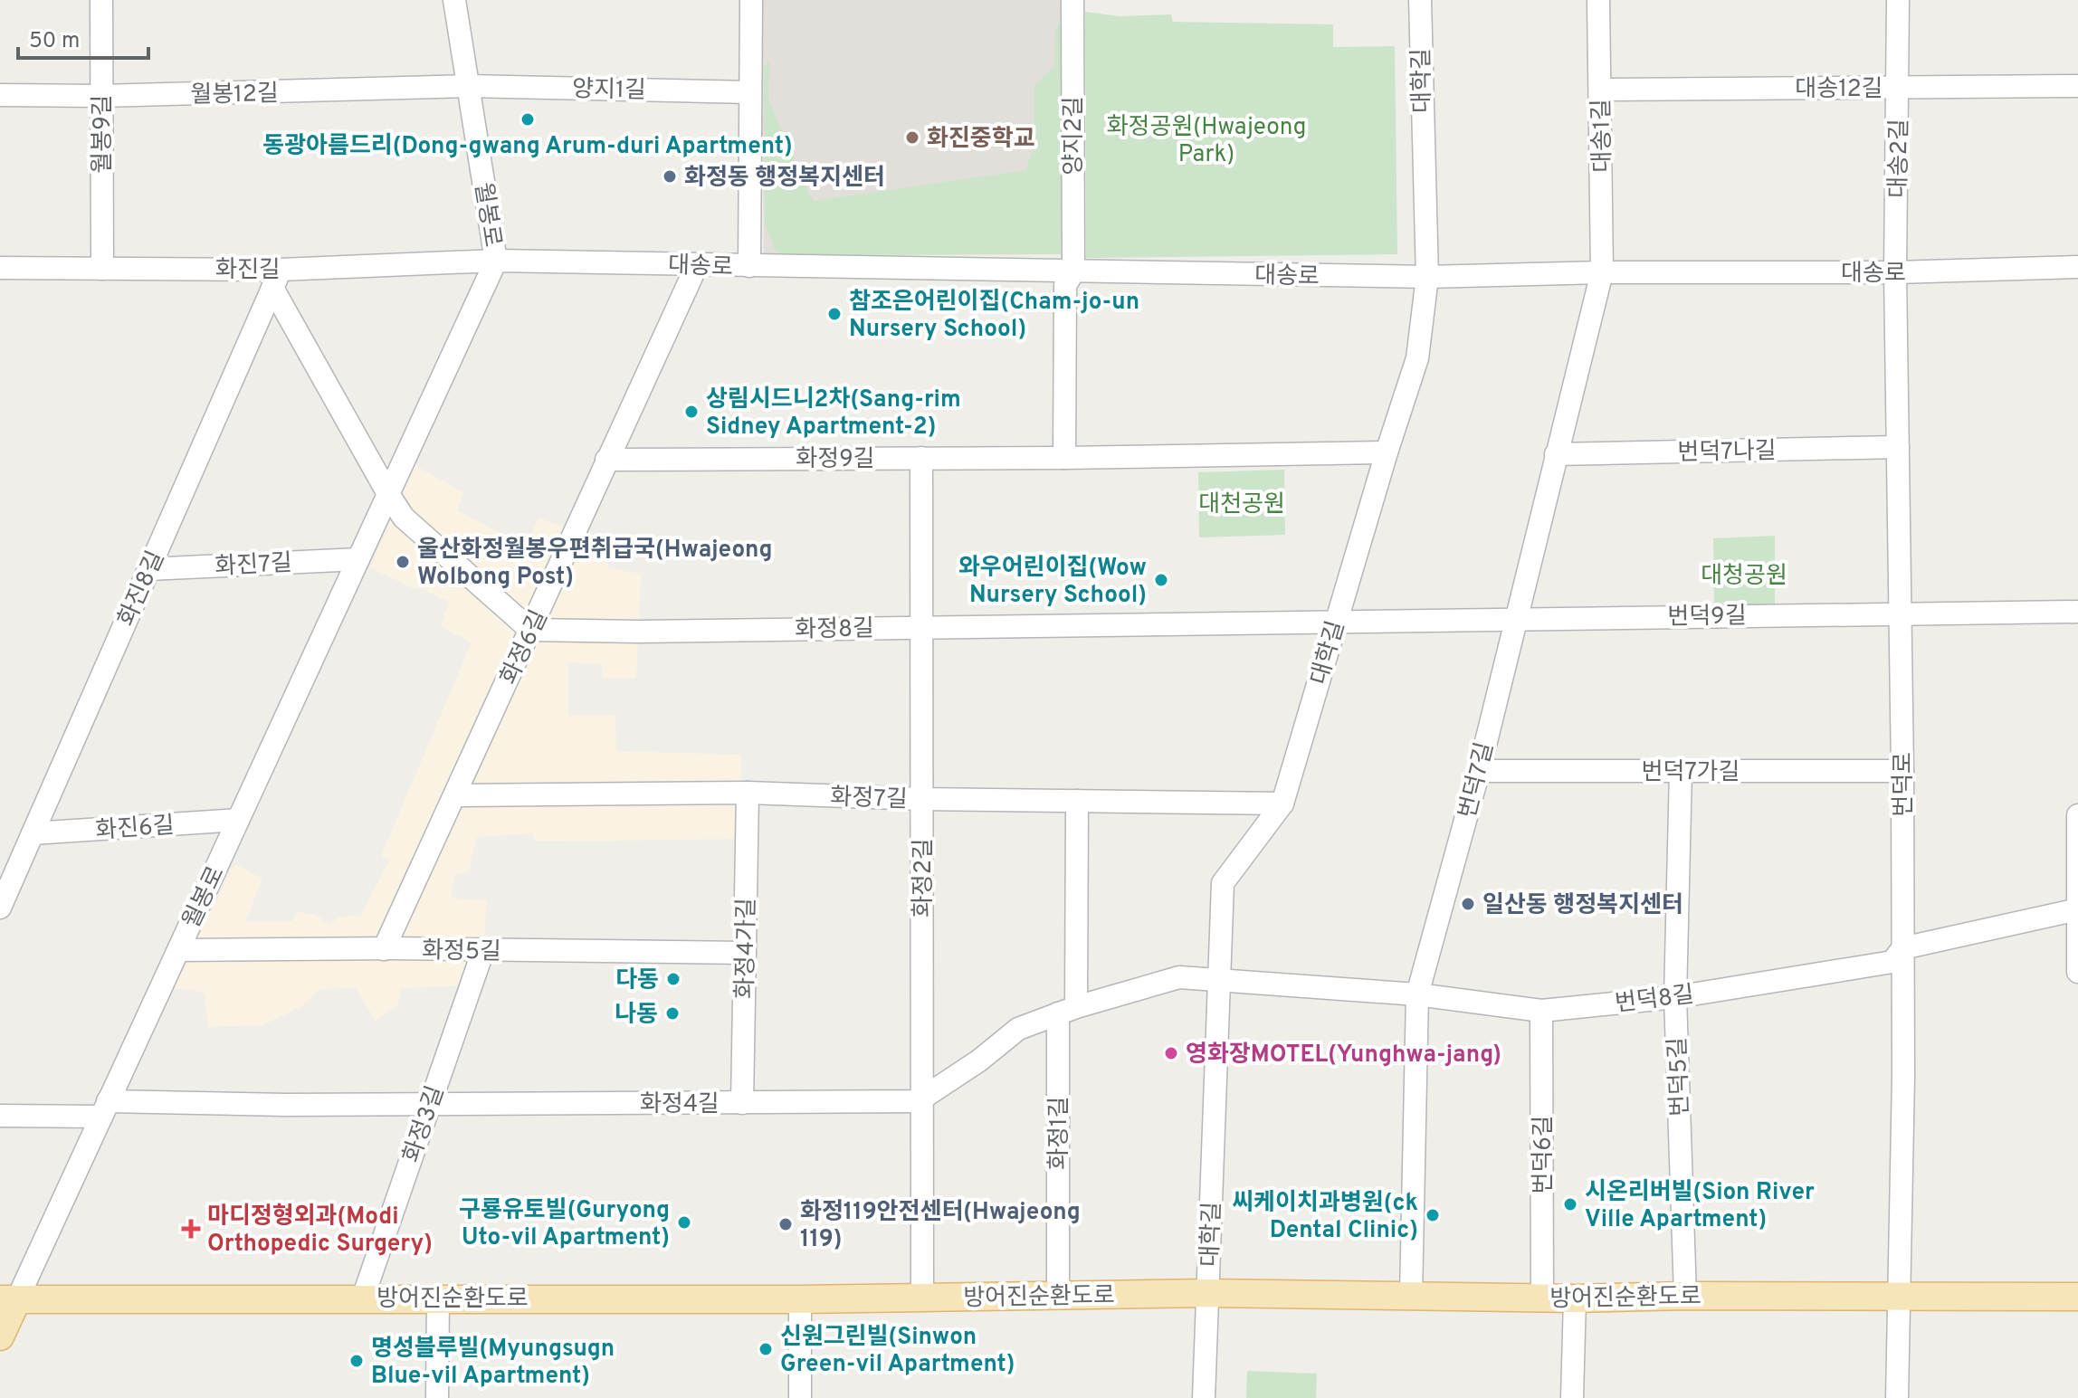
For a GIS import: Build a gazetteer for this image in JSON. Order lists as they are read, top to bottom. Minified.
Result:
{"streets":{"main road":["방어진순환도로"],"street":["대학길","대송12길","양지1길","월봉12길","월봉9길","양지2길","대송1길","대송2길","월봉로","대송로","화진길","번덕7나길","화정9길","화진7길","화진8길","번덕9길","화정8길","화정6길","번덕7가길","번덕7길","번덕로","화정7길","화진6길","화정2길","화정4가길","화정5길","번덕8길","번덕5길","화정4길","화정3길","화정1길","번덕6길"]},"crossings":[["대학길","대송로"],["대학길","화정9길"],["대학길","번덕9길"],["대학길","화정8길"],["대학길","화정7길"],["대학길","번덕8길"],["대학길","화정4길"],["대학길","방어진순환도로"],["대송12길","대송1길"],["대송12길","대송2길"],["양지1길","월봉12길"],["양지1길","월봉로"],["월봉12길","월봉9길"],["월봉12길","월봉로"],["월봉9길","화진길"],["양지2길","대송로"],["대송1길","대송로"],["대송1길","번덕7길"],["대송2길","대송로"],["대송2길","번덕로"],["월봉로","대송로"],["월봉로","화진길"],["월봉로","화진7길"],["월봉로","화진6길"],["월봉로","화정5길"],["월봉로","화정4길"],["월봉로","방어진순환도로"],["대송로","화진길"],["대송로","화정6길"],["대송로","번덕7길"],["대송로","번덕로"],["화진길","화진8길"],["번덕7나길","번덕7길"],["번덕7나길","번덕로"],["화정9길","화정6길"],["화정9길","화정2길"],["화진7길","화진8길"],["화진8길","화진6길"],["번덕9길","화정8길"],["번덕9길","번덕7길"],["번덕9길","번덕로"],["화정8길","화정6길"],["화정8길","화정2길"],["화정6길","화정7길"],["화정6길","화정5길"],["번덕7가길","번덕7길"],["번덕7가길","번덕로"],["번덕7가길","번덕5길"],["번덕7길","번덕8길"],["번덕7길","방어진순환도로"],["번덕로","번덕8길"],["번덕로","방어진순환도로"],["화정7길","화정2길"],["화정7길","화정4가길"],["화정7길","화정1길"],["화정2길","화정4길"],["화정2길","방어진순환도로"],["화정4가길","화정5길"],["화정4가길","화정4길"],["화정5길","화정3길"],["번덕8길","번덕5길"],["번덕8길","화정4길"],["번덕8길","번덕6길"],["번덕5길","방어진순환도로"],["화정4길","화정3길"],["화정4길","화정1길"],["화정3길","방어진순환도로"],["화정1길","방어진순환도로"],["번덕6길","방어진순환도로"]],"parks":["화정공원(Hwajeong Park)","대천공원","대청공원"],"places":{"other":["동광아름드리(Dong-gwang Arum-duri Apartment)","화진중학교","화정동 행정복지센터","참조은어린이집(Cham-jo-un Nursery School)","상림시드니2차(Sang-rim Sidney Apartment-2)","울산화정월봉우편취급국(Hwajeong Wolbong Post)","와우어린이집(Wow Nursery School)","일산동 행정복지센터","다동","나동","영화장MOTEL(Yunghwa-jang)","시온리버빌(Sion River Ville Apartment)","씨케이치과병원(ck Dental Clinic)","구룡유토빌(Guryong Uto-vil Apartment)","화정119안전센터(Hwajeong 119)","신원그린빌(Sinwon Green-vil Apartment)","명성블루빌(Myungsugn Blue-vil Apartment)"],"health":["마디정형외과(Modi Orthopedic Surgery)"]},"scale_bar":"50 m"}
